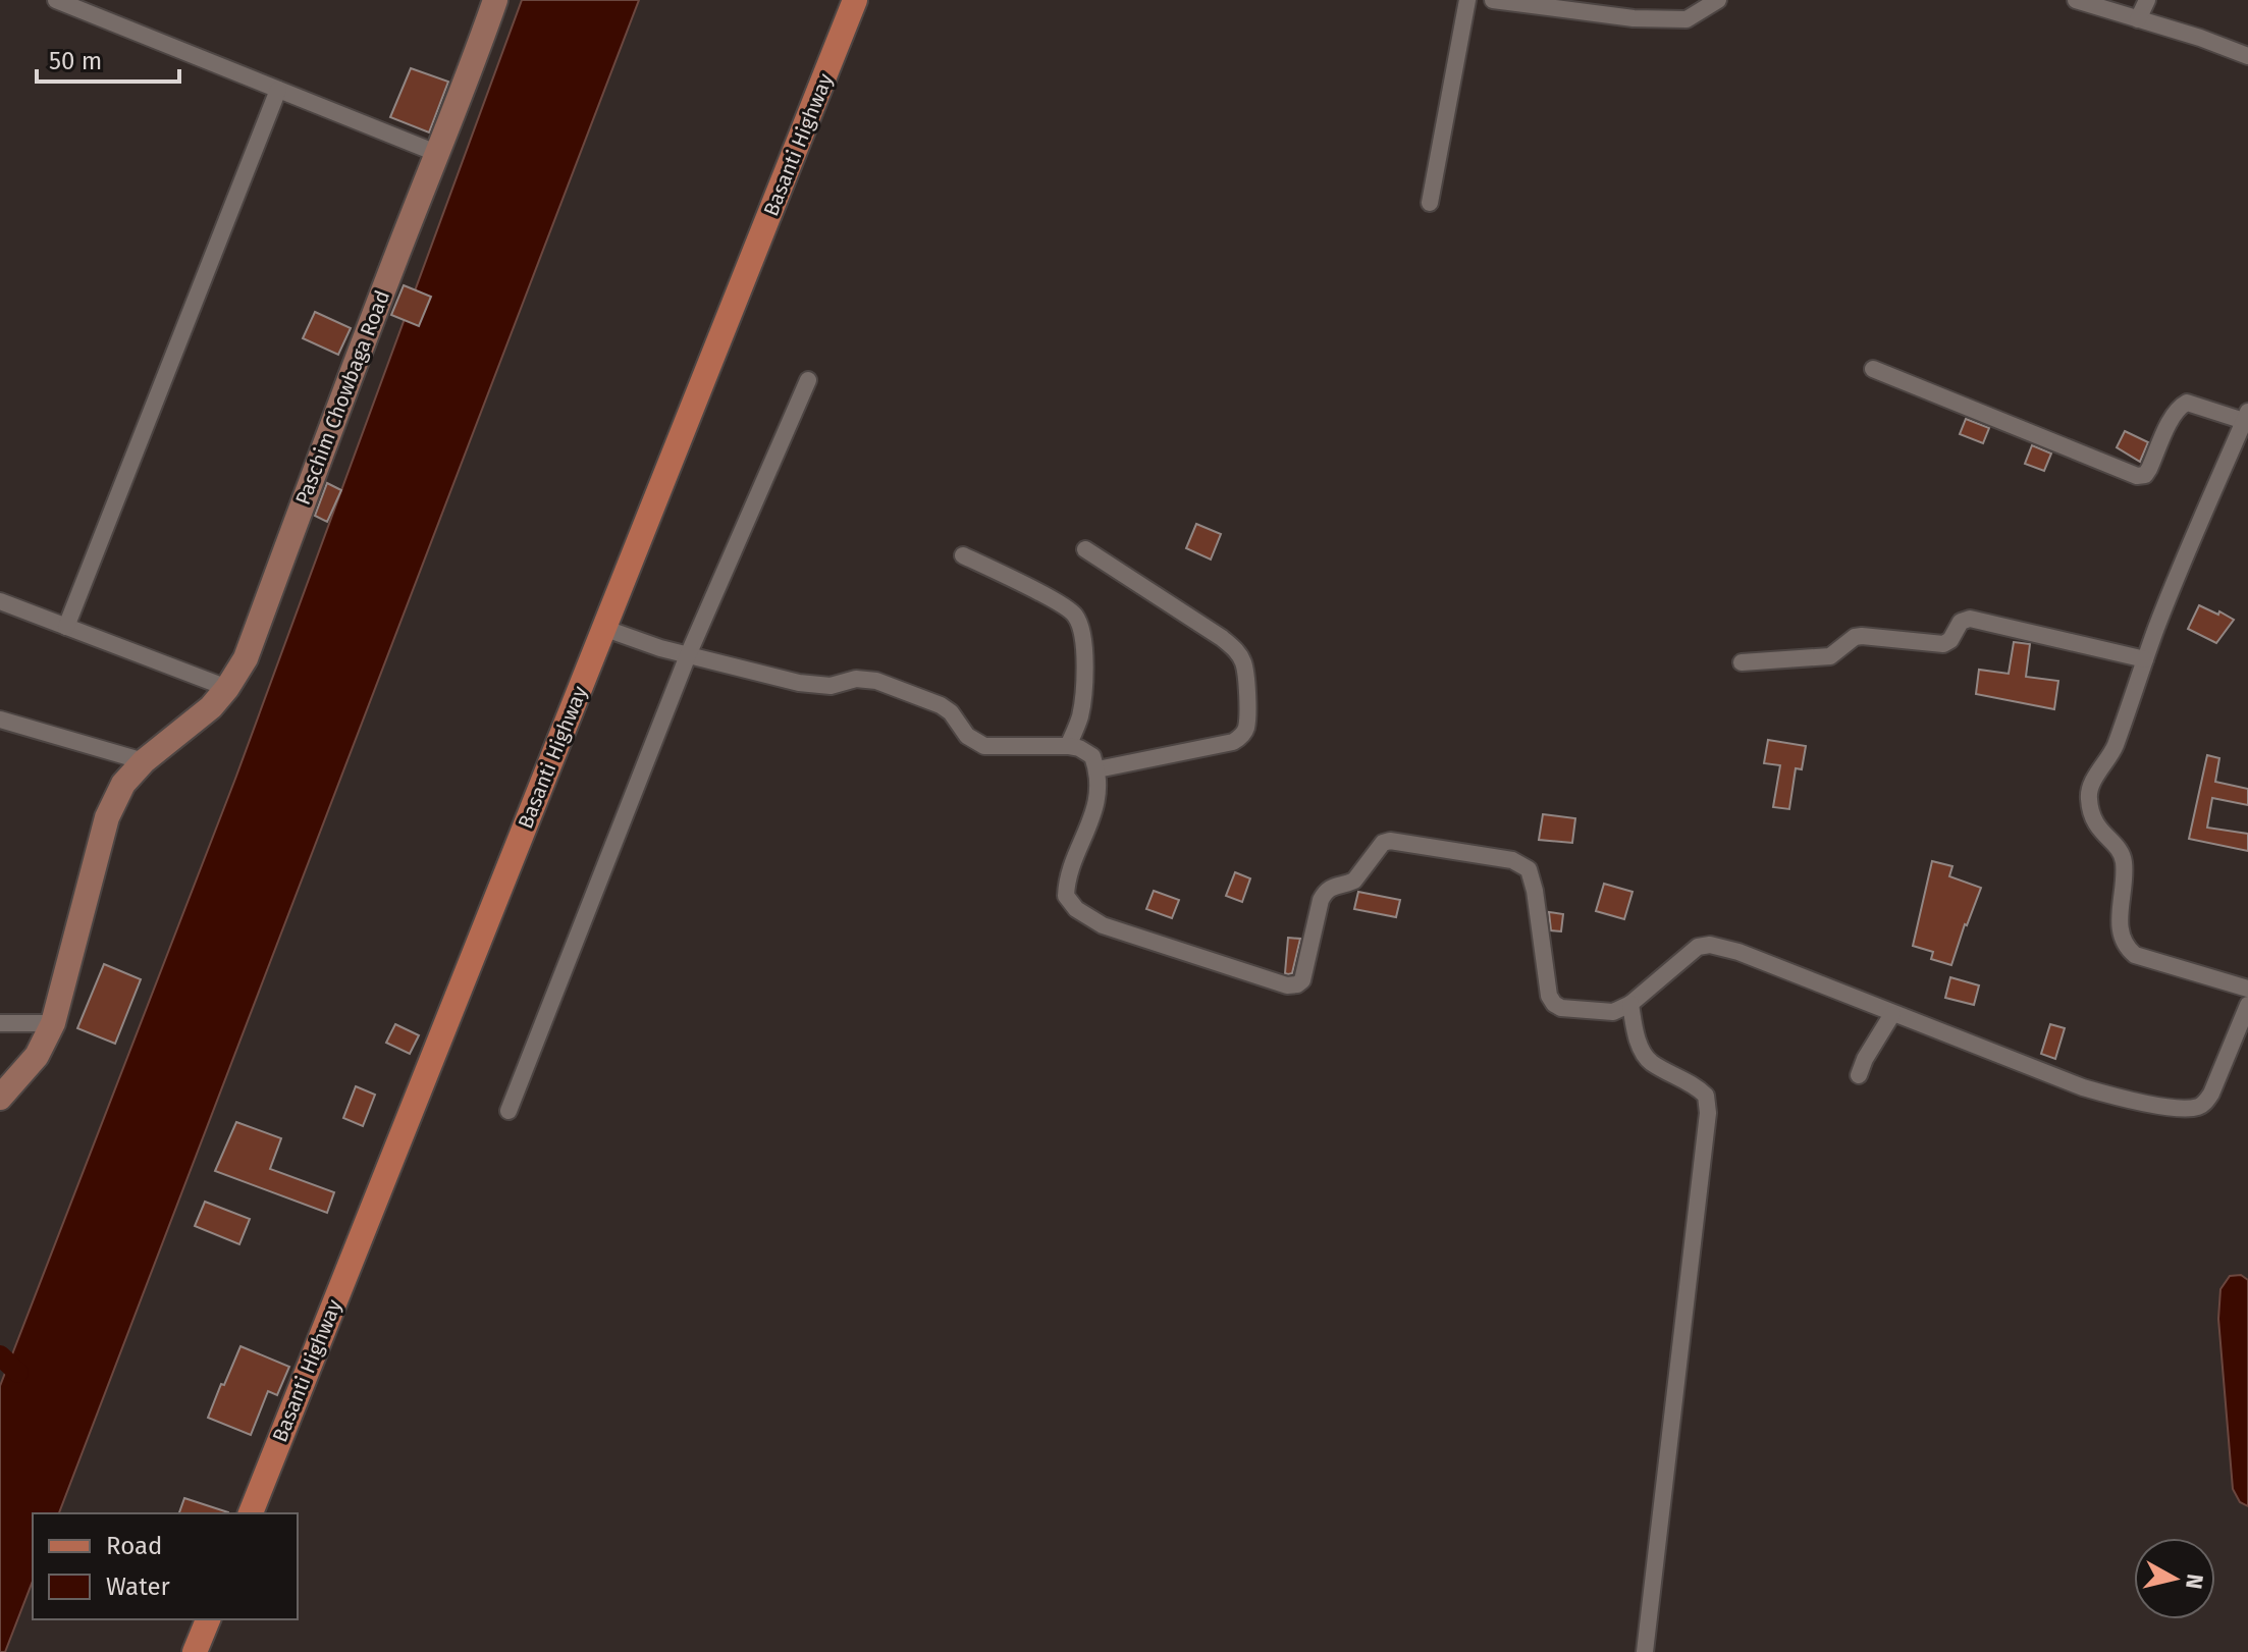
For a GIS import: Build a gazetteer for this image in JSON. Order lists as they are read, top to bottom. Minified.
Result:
{"streets":{"main road":["Basanti Highway"],"street":["Paschim Chowbaga Road"]},"legend":["Road","Water"],"scale_bar":"50 m","north":"right"}
